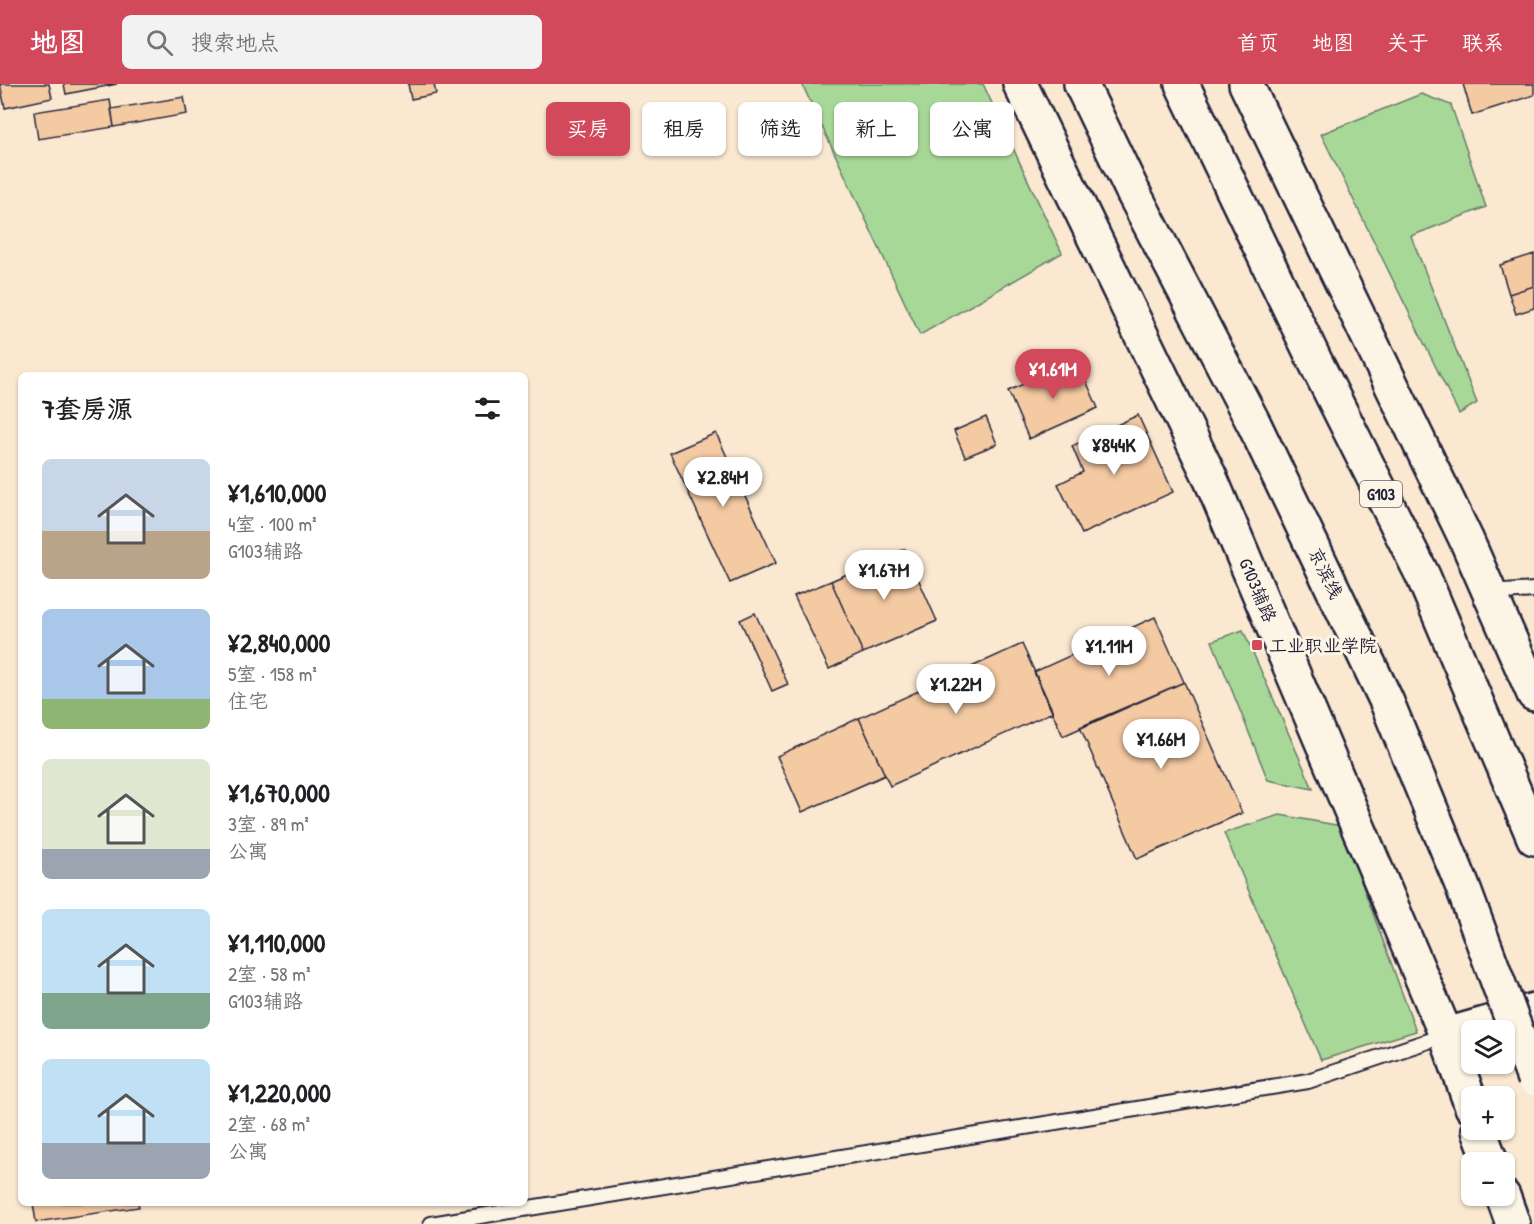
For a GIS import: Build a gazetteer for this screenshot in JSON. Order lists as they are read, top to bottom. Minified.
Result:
{"streets":{"main road":["G103","京滨线","G103辅路"]},"places":{"transit":["工业职业学院"]},"page":{"header":"地图","search":"搜索地点","nav":["首页","地图","关于","联系"],"chip":["买房","租房","筛选","新上","公寓"],"price":["¥1.61M","¥844K","¥2.84M","¥1.67M","¥1.11M","¥1.22M","¥1.66M"],"heading":"7套房源","list":[{"name":"¥1,610,000","note":"4室 · 100 m² · G103辅路"},{"name":"¥2,840,000","note":"5室 · 158 m² · 住宅"},{"name":"¥1,670,000","note":"3室 · 89 m² · 公寓"},{"name":"¥1,110,000","note":"2室 · 58 m² · G103辅路"},{"name":"¥1,220,000","note":"2室 · 68 m² · 公寓"}],"map_buttons":["+","−"]}}
